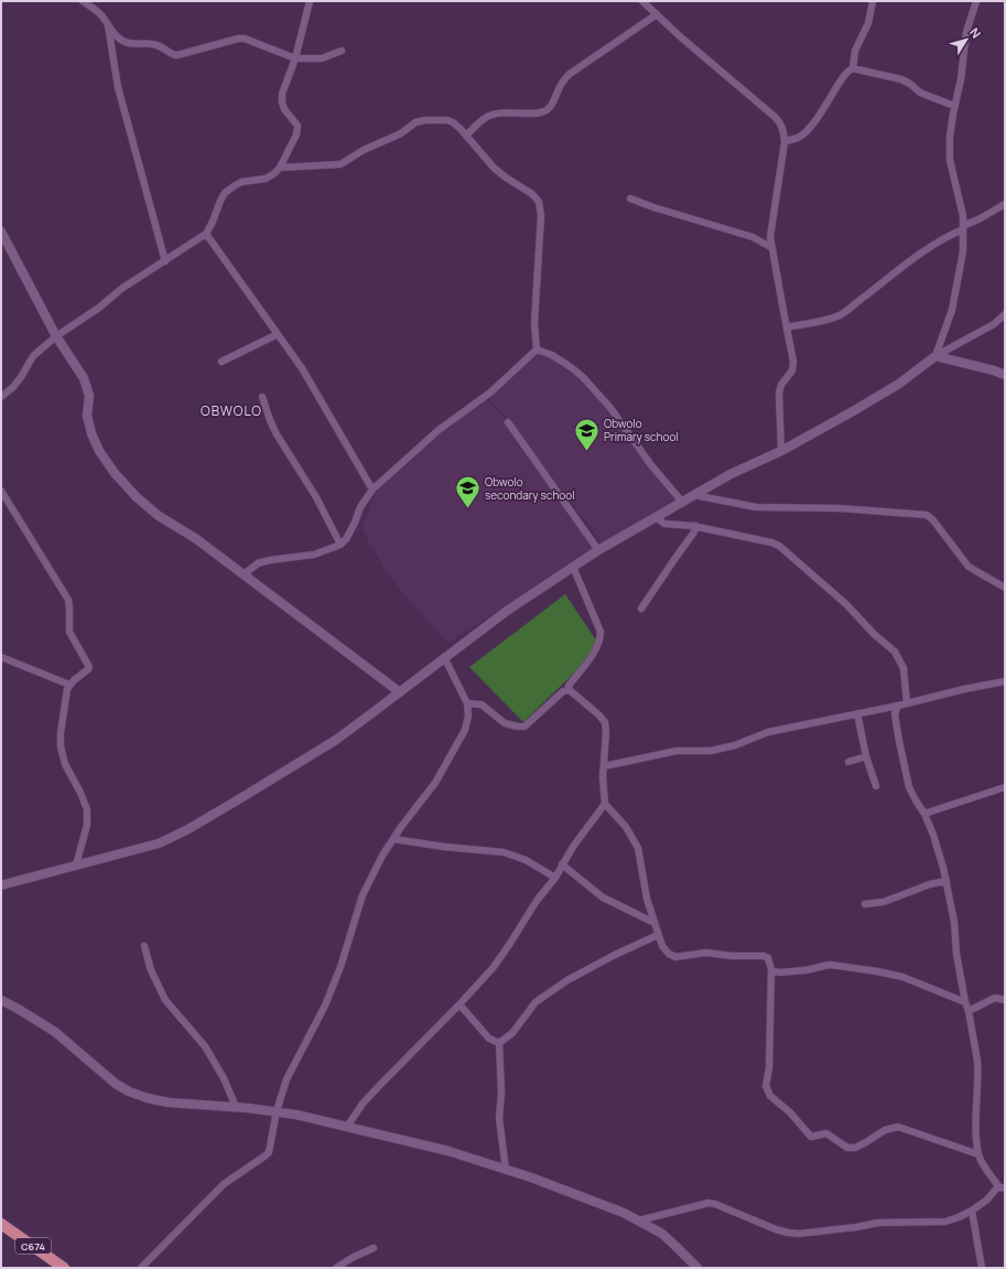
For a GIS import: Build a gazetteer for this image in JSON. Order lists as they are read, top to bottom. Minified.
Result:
{"streets":{"main road":["C674"]},"districts":["OBWOLO"],"places":{"school or university":["Obwolo Primary school","Obwolo secondary school"]},"north":"top right"}
